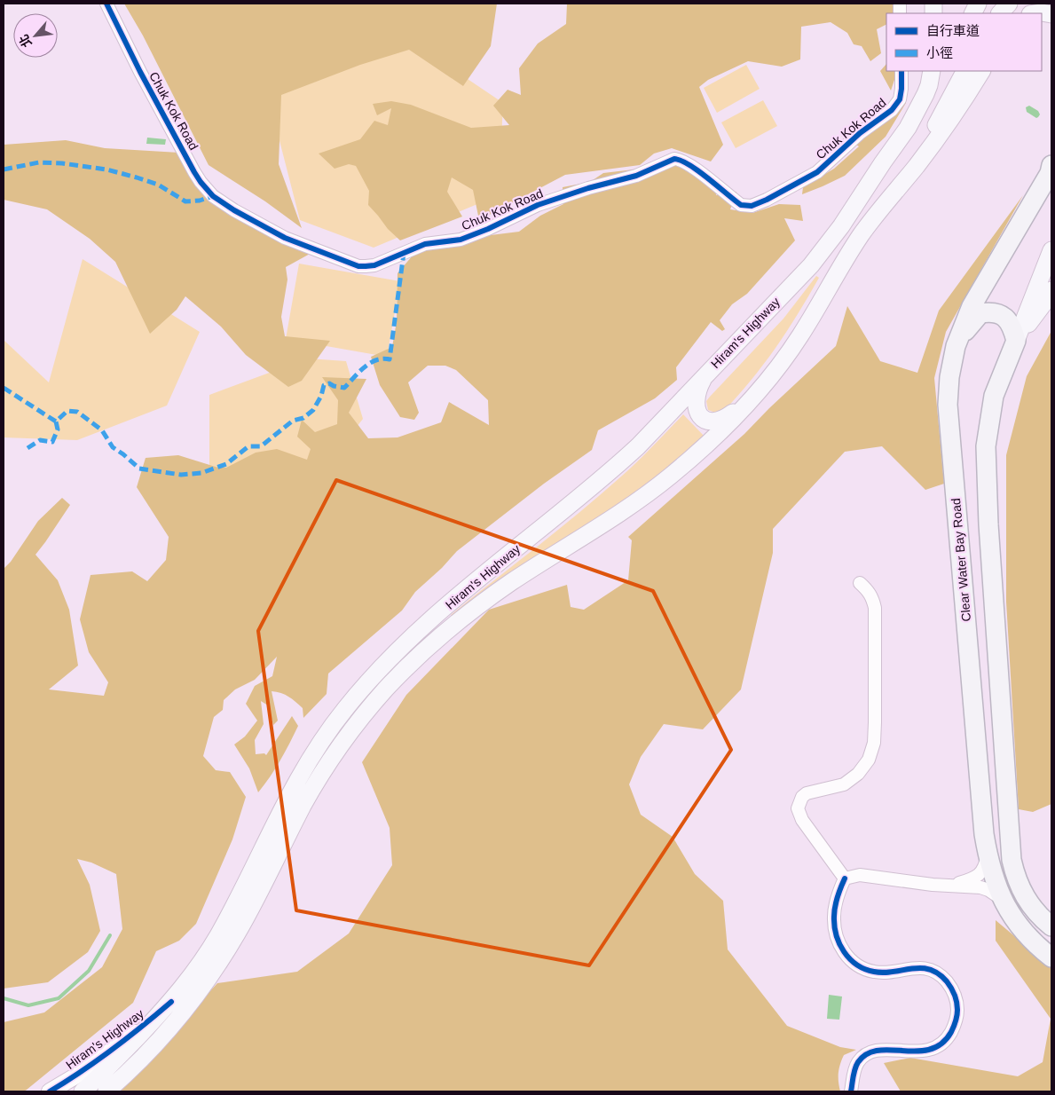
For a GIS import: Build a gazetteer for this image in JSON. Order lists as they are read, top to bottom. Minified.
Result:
{"streets":{"main road":["Hiram's Highway","Clear Water Bay Road"],"street":["Chuk Kok Road"]},"legend":["自行車道","小徑"],"north":"bottom left"}
